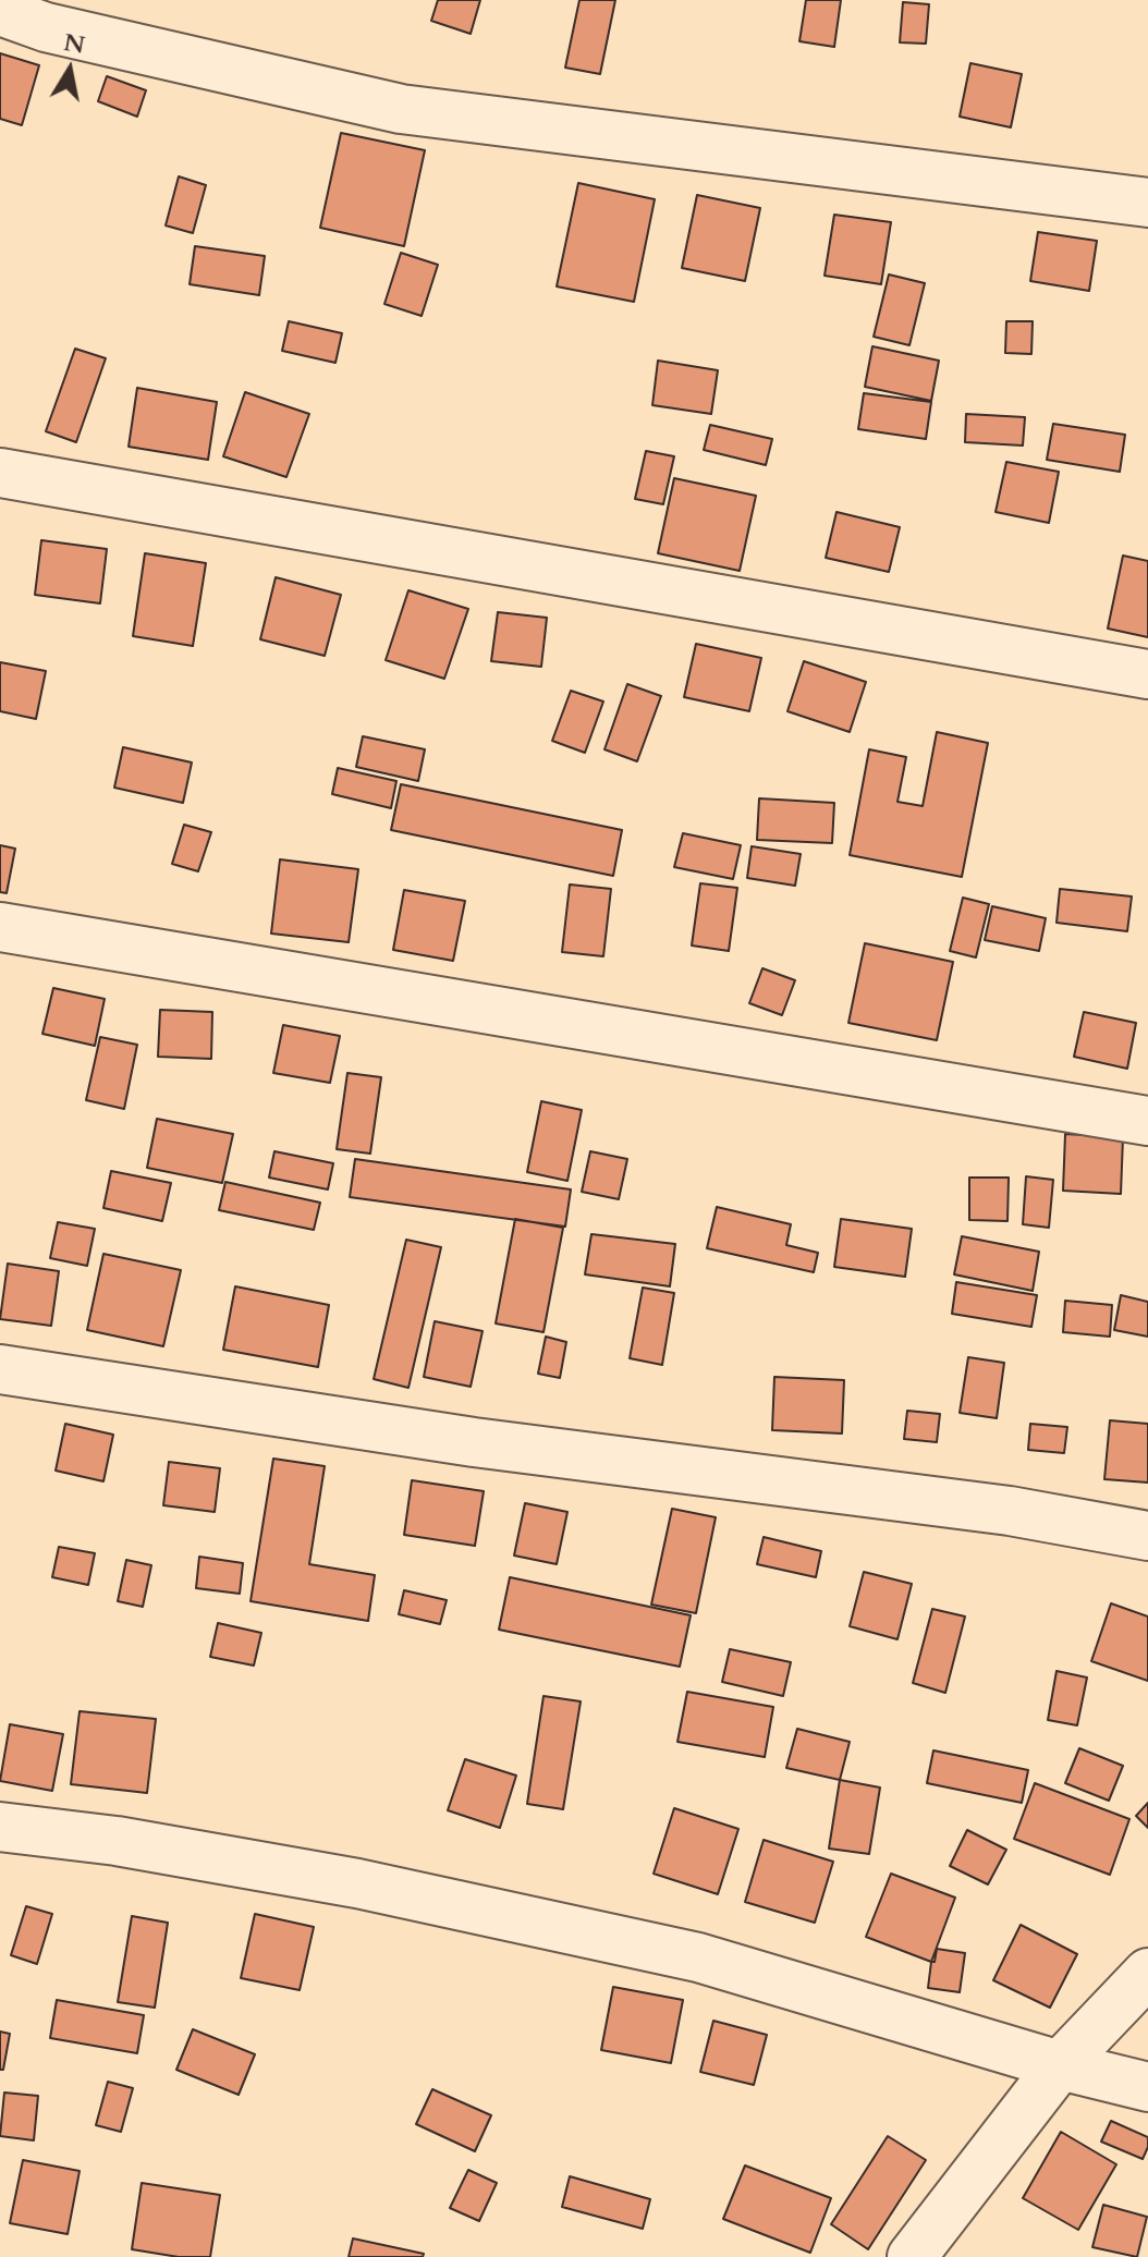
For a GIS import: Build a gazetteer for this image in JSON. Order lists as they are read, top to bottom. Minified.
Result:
{"north":"top"}
